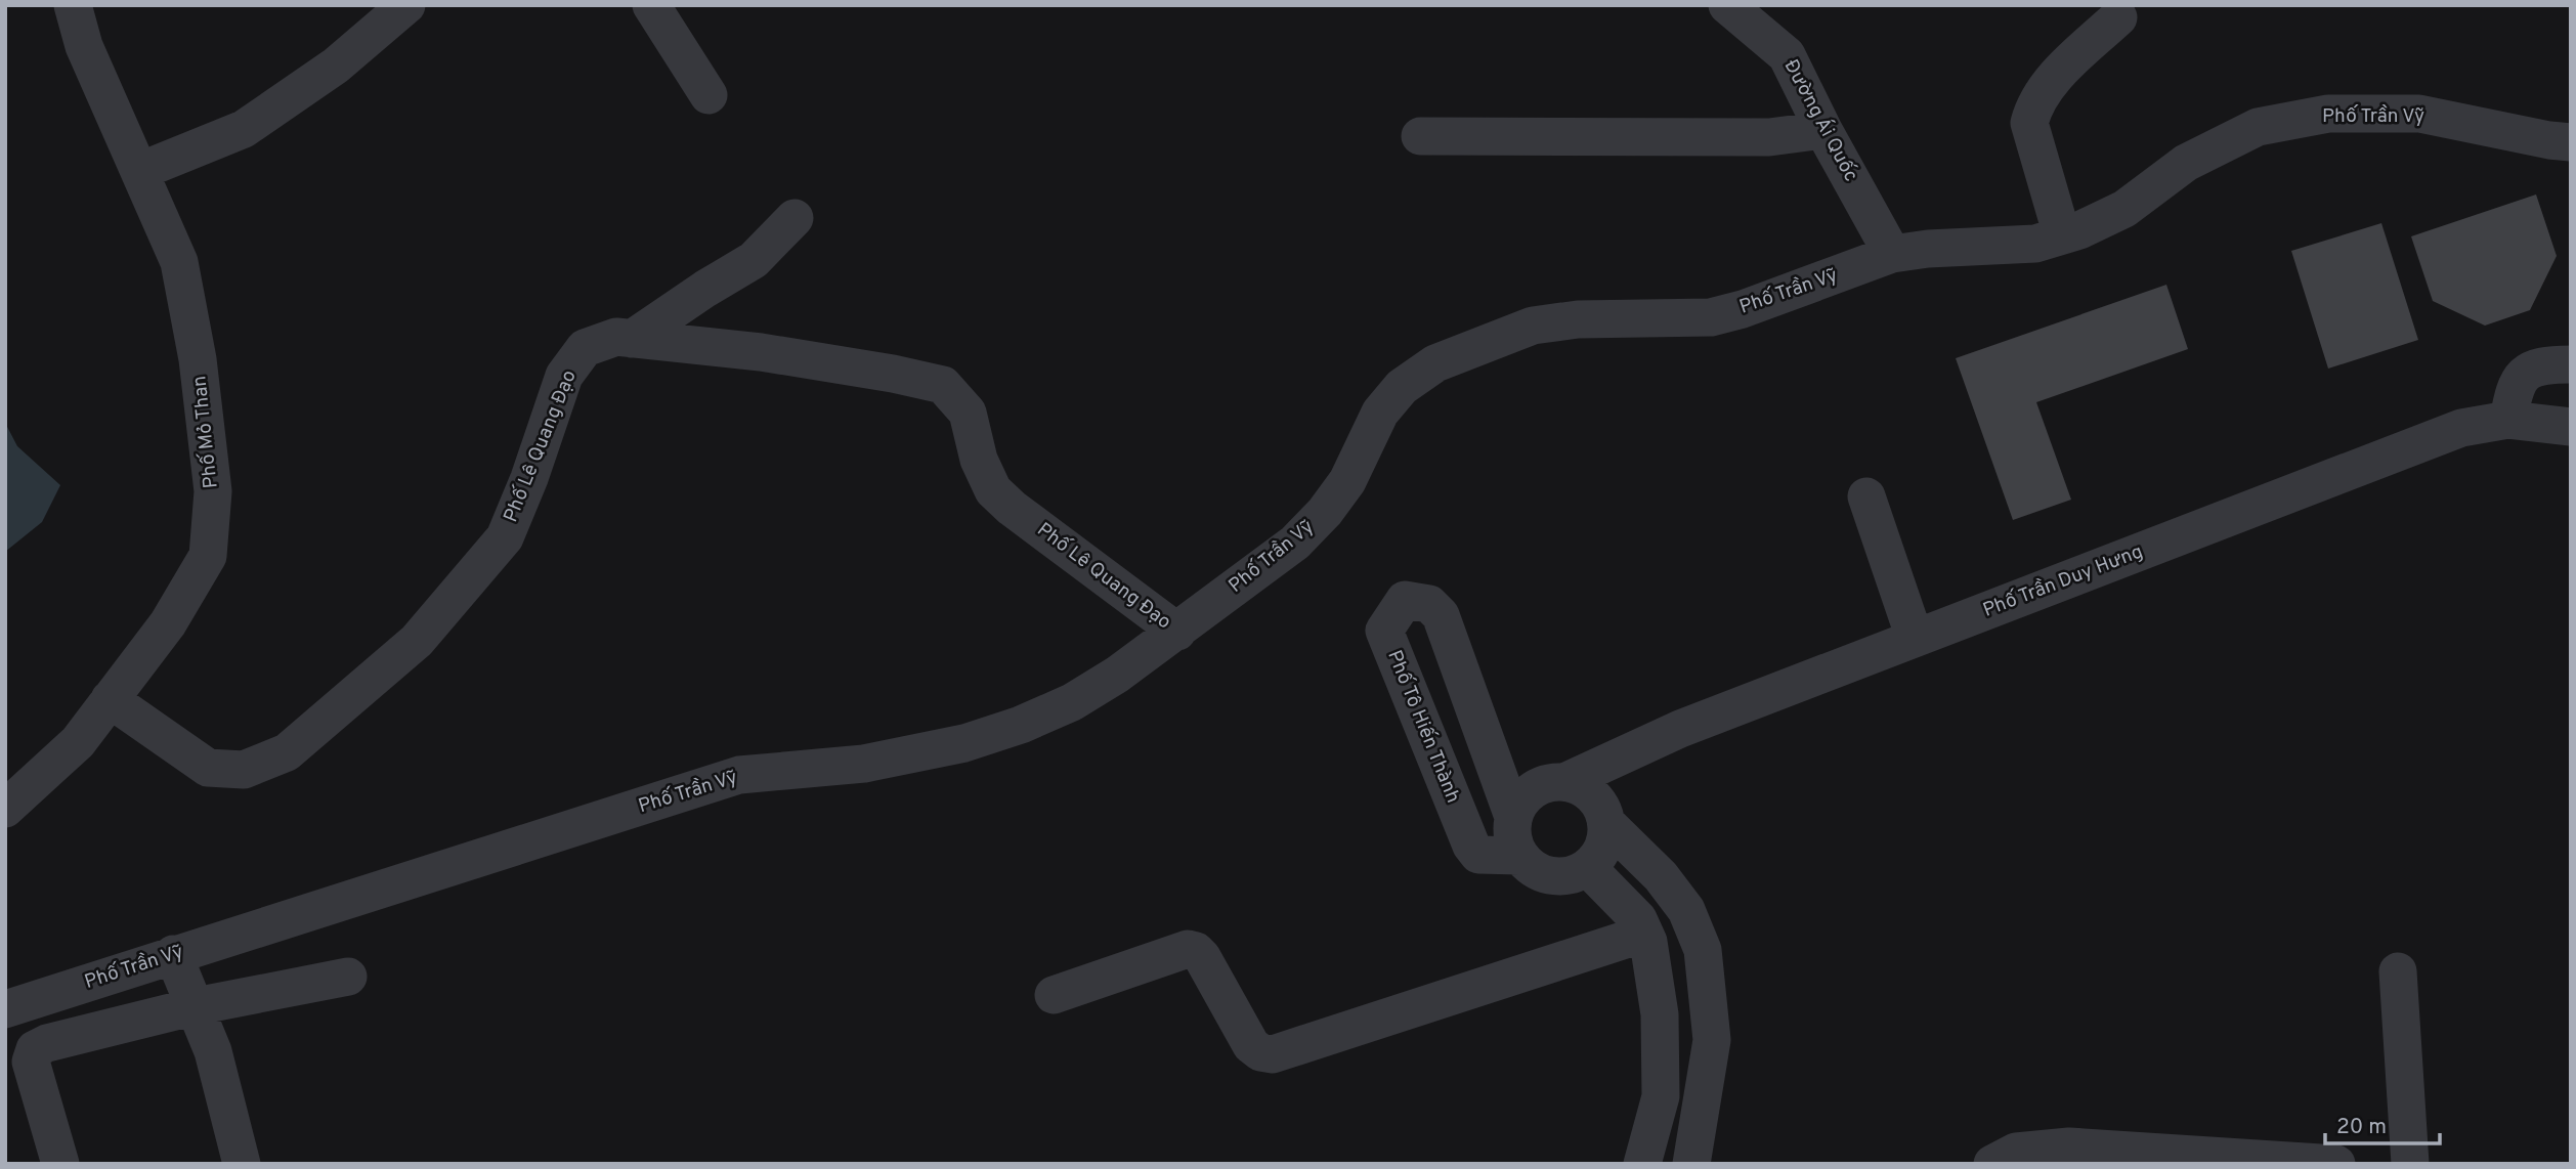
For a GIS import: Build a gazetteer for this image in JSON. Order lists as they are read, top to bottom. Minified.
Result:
{"streets":{"street":["Phố Trần Vỹ","Đường Ái Quốc","Phố Mỏ Than","Phố Lê Quang Đạo","Phố Trần Duy Hưng","Phố Tô Hiến Thành"]},"crossings":[["Phố Trần Vỹ","Đường Ái Quốc"],["Phố Trần Vỹ","Phố Lê Quang Đạo"],["Phố Mỏ Than","Phố Lê Quang Đạo"],["Phố Trần Duy Hưng","Phố Tô Hiến Thành"]],"scale_bar":"20 m"}
